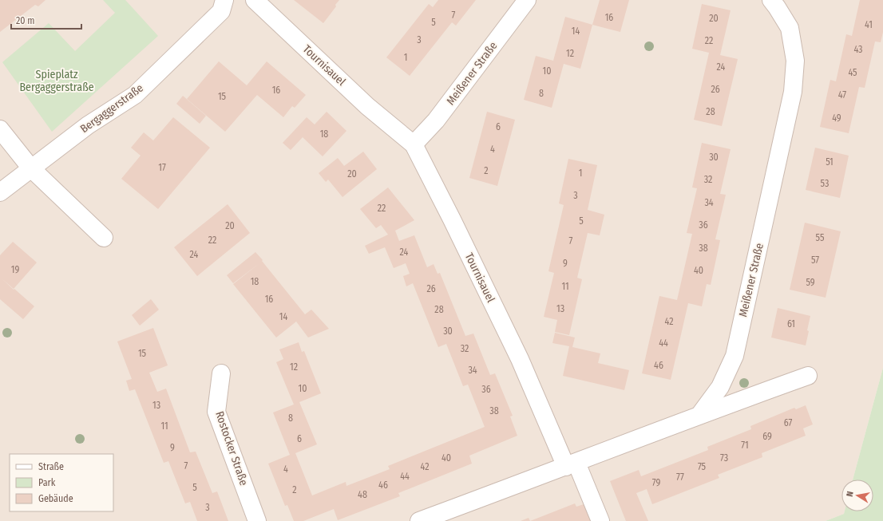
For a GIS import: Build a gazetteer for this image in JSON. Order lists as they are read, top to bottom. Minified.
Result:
{"streets":{"street":["Tournisauel","Meißener Straße","Bergaggerstraße","Rostocker Straße"]},"crossings":[["Tournisauel","Meißener Straße"]],"parks":["Spieplatz Bergaggerstraße"],"house_numbers":["7","16","20","5","41","14","3","22","43","12","1","24","10","45","26","16","8","47","15","28","49","6","18","4","30","51","17","2","1","20","32","53","3","34","22","5","36","20","55","22","7","38","24","24","57","9","19","40","18","59","11","26","16","13","28","14","42","61","30","44","32","15","46","12","34","10","36","13","38","8","67","11","69","6","71","9","40","73","7","42","75","4","44","77","79","46","5","2","48","3"],"legend":["Straße","Park","Gebäude"],"scale_bar":"20 m","north":"left"}
